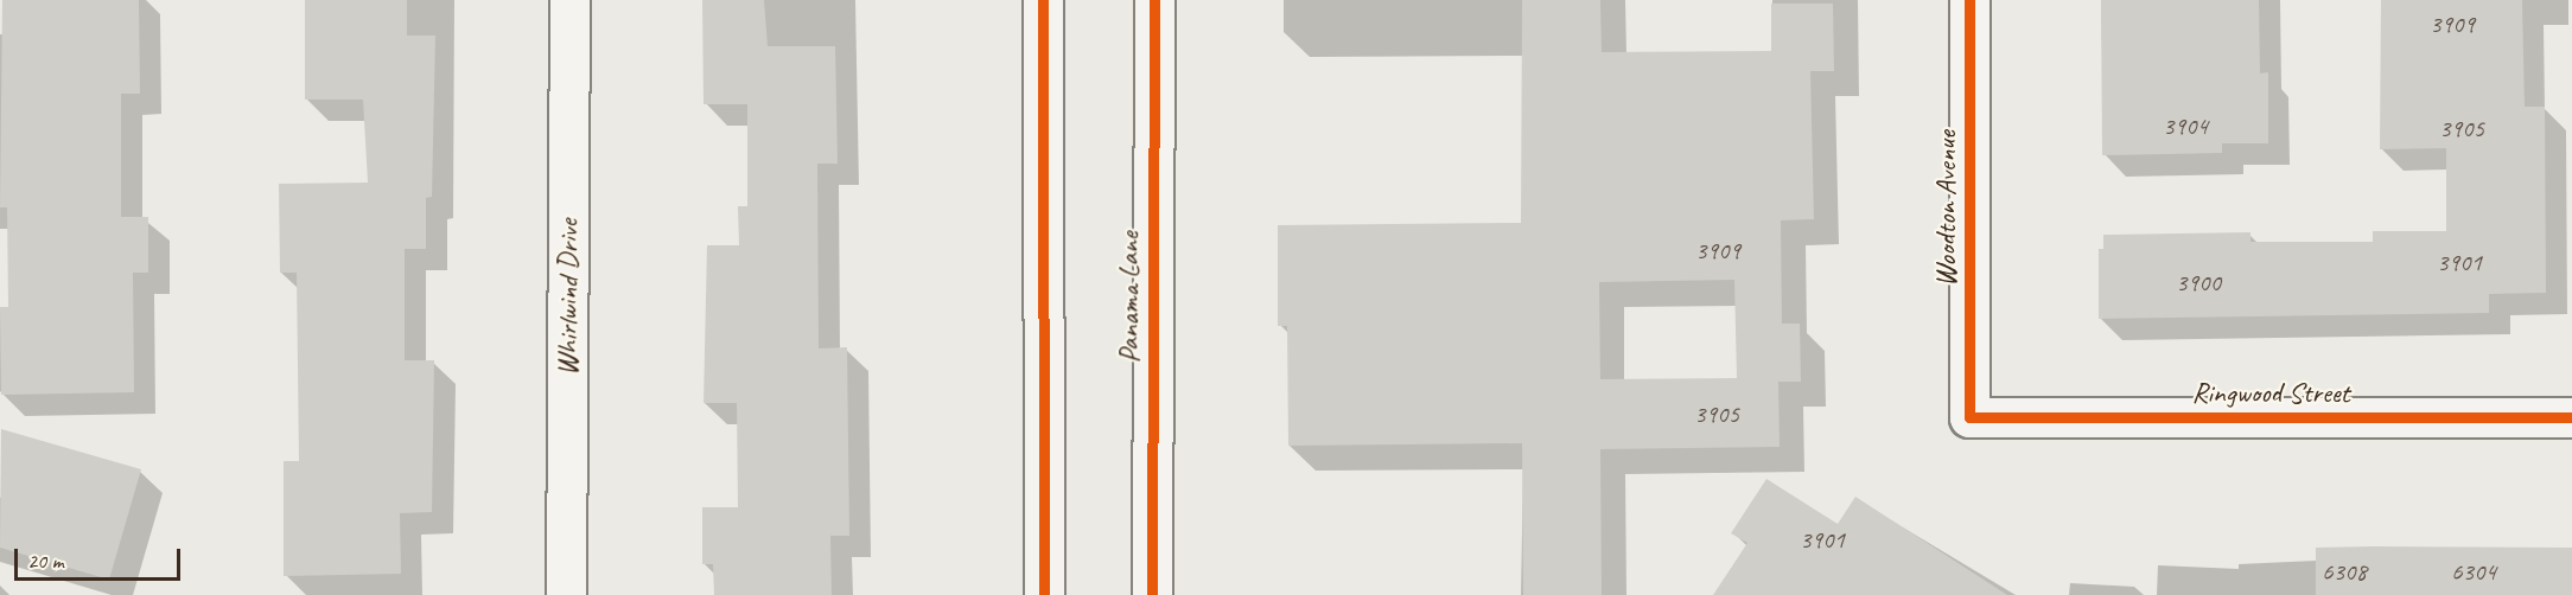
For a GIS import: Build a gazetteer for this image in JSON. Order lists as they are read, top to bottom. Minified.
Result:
{"streets":{"street":["Woodton Avenue","Whirlwind Drive","Panama Lane","Ringwood Street"]},"crossings":[["Woodton Avenue","Ringwood Street"]],"house_numbers":["3909","3904","3905","3909","3901","3900","3905","3901","6308","6304"],"scale_bar":"20 m"}
